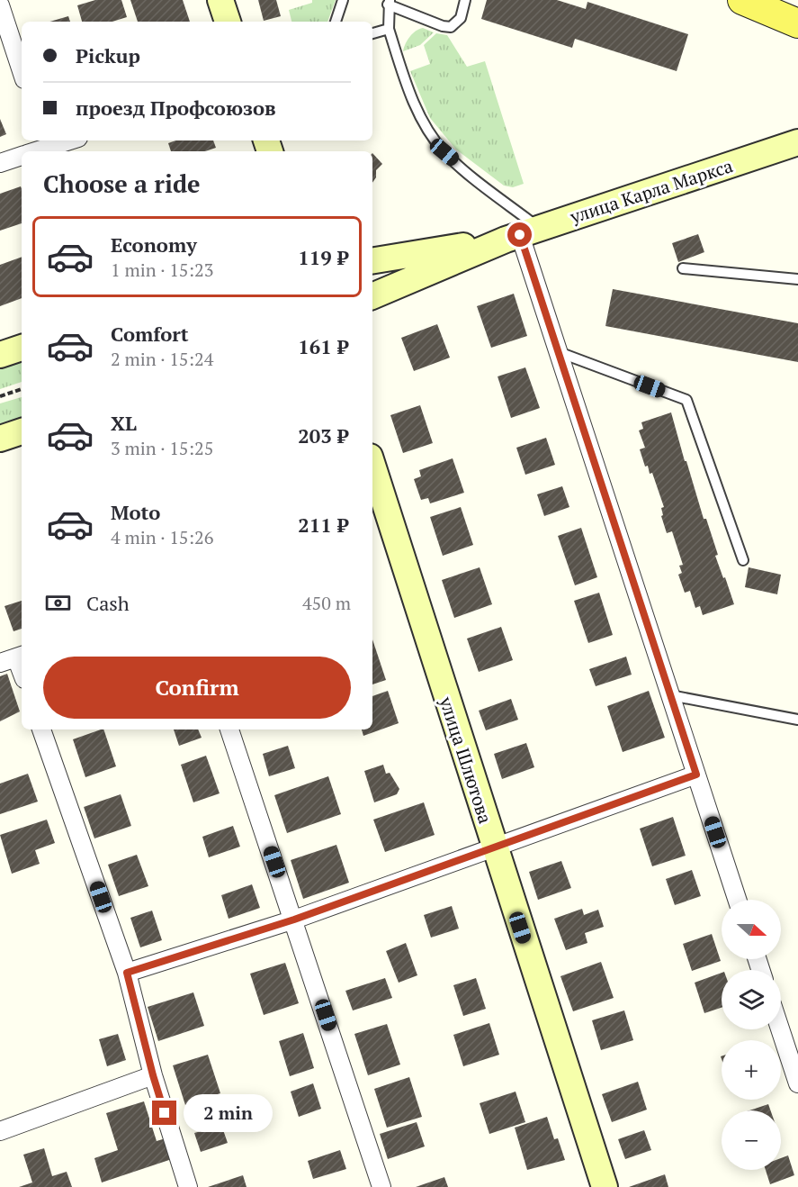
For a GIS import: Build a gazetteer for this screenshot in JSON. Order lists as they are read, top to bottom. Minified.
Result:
{"streets":{"main road":["улица Карла Маркса","улица Шлютова"]},"north":"right","page":{"banner":["Pickup","проезд Профсоюзов"],"heading":"Choose a ride","list":[{"name":"Economy","note":"1 min · 15:23","value":"119 ₽"},{"name":"Comfort","note":"2 min · 15:24","value":"161 ₽"},{"name":"XL","note":"3 min · 15:25","value":"203 ₽"},{"name":"Moto","note":"4 min · 15:26","value":"211 ₽"}],"pay":["Cash","450 m"],"buttons":"Confirm","map_buttons":["+","−"],"bubble":"2 min"}}
